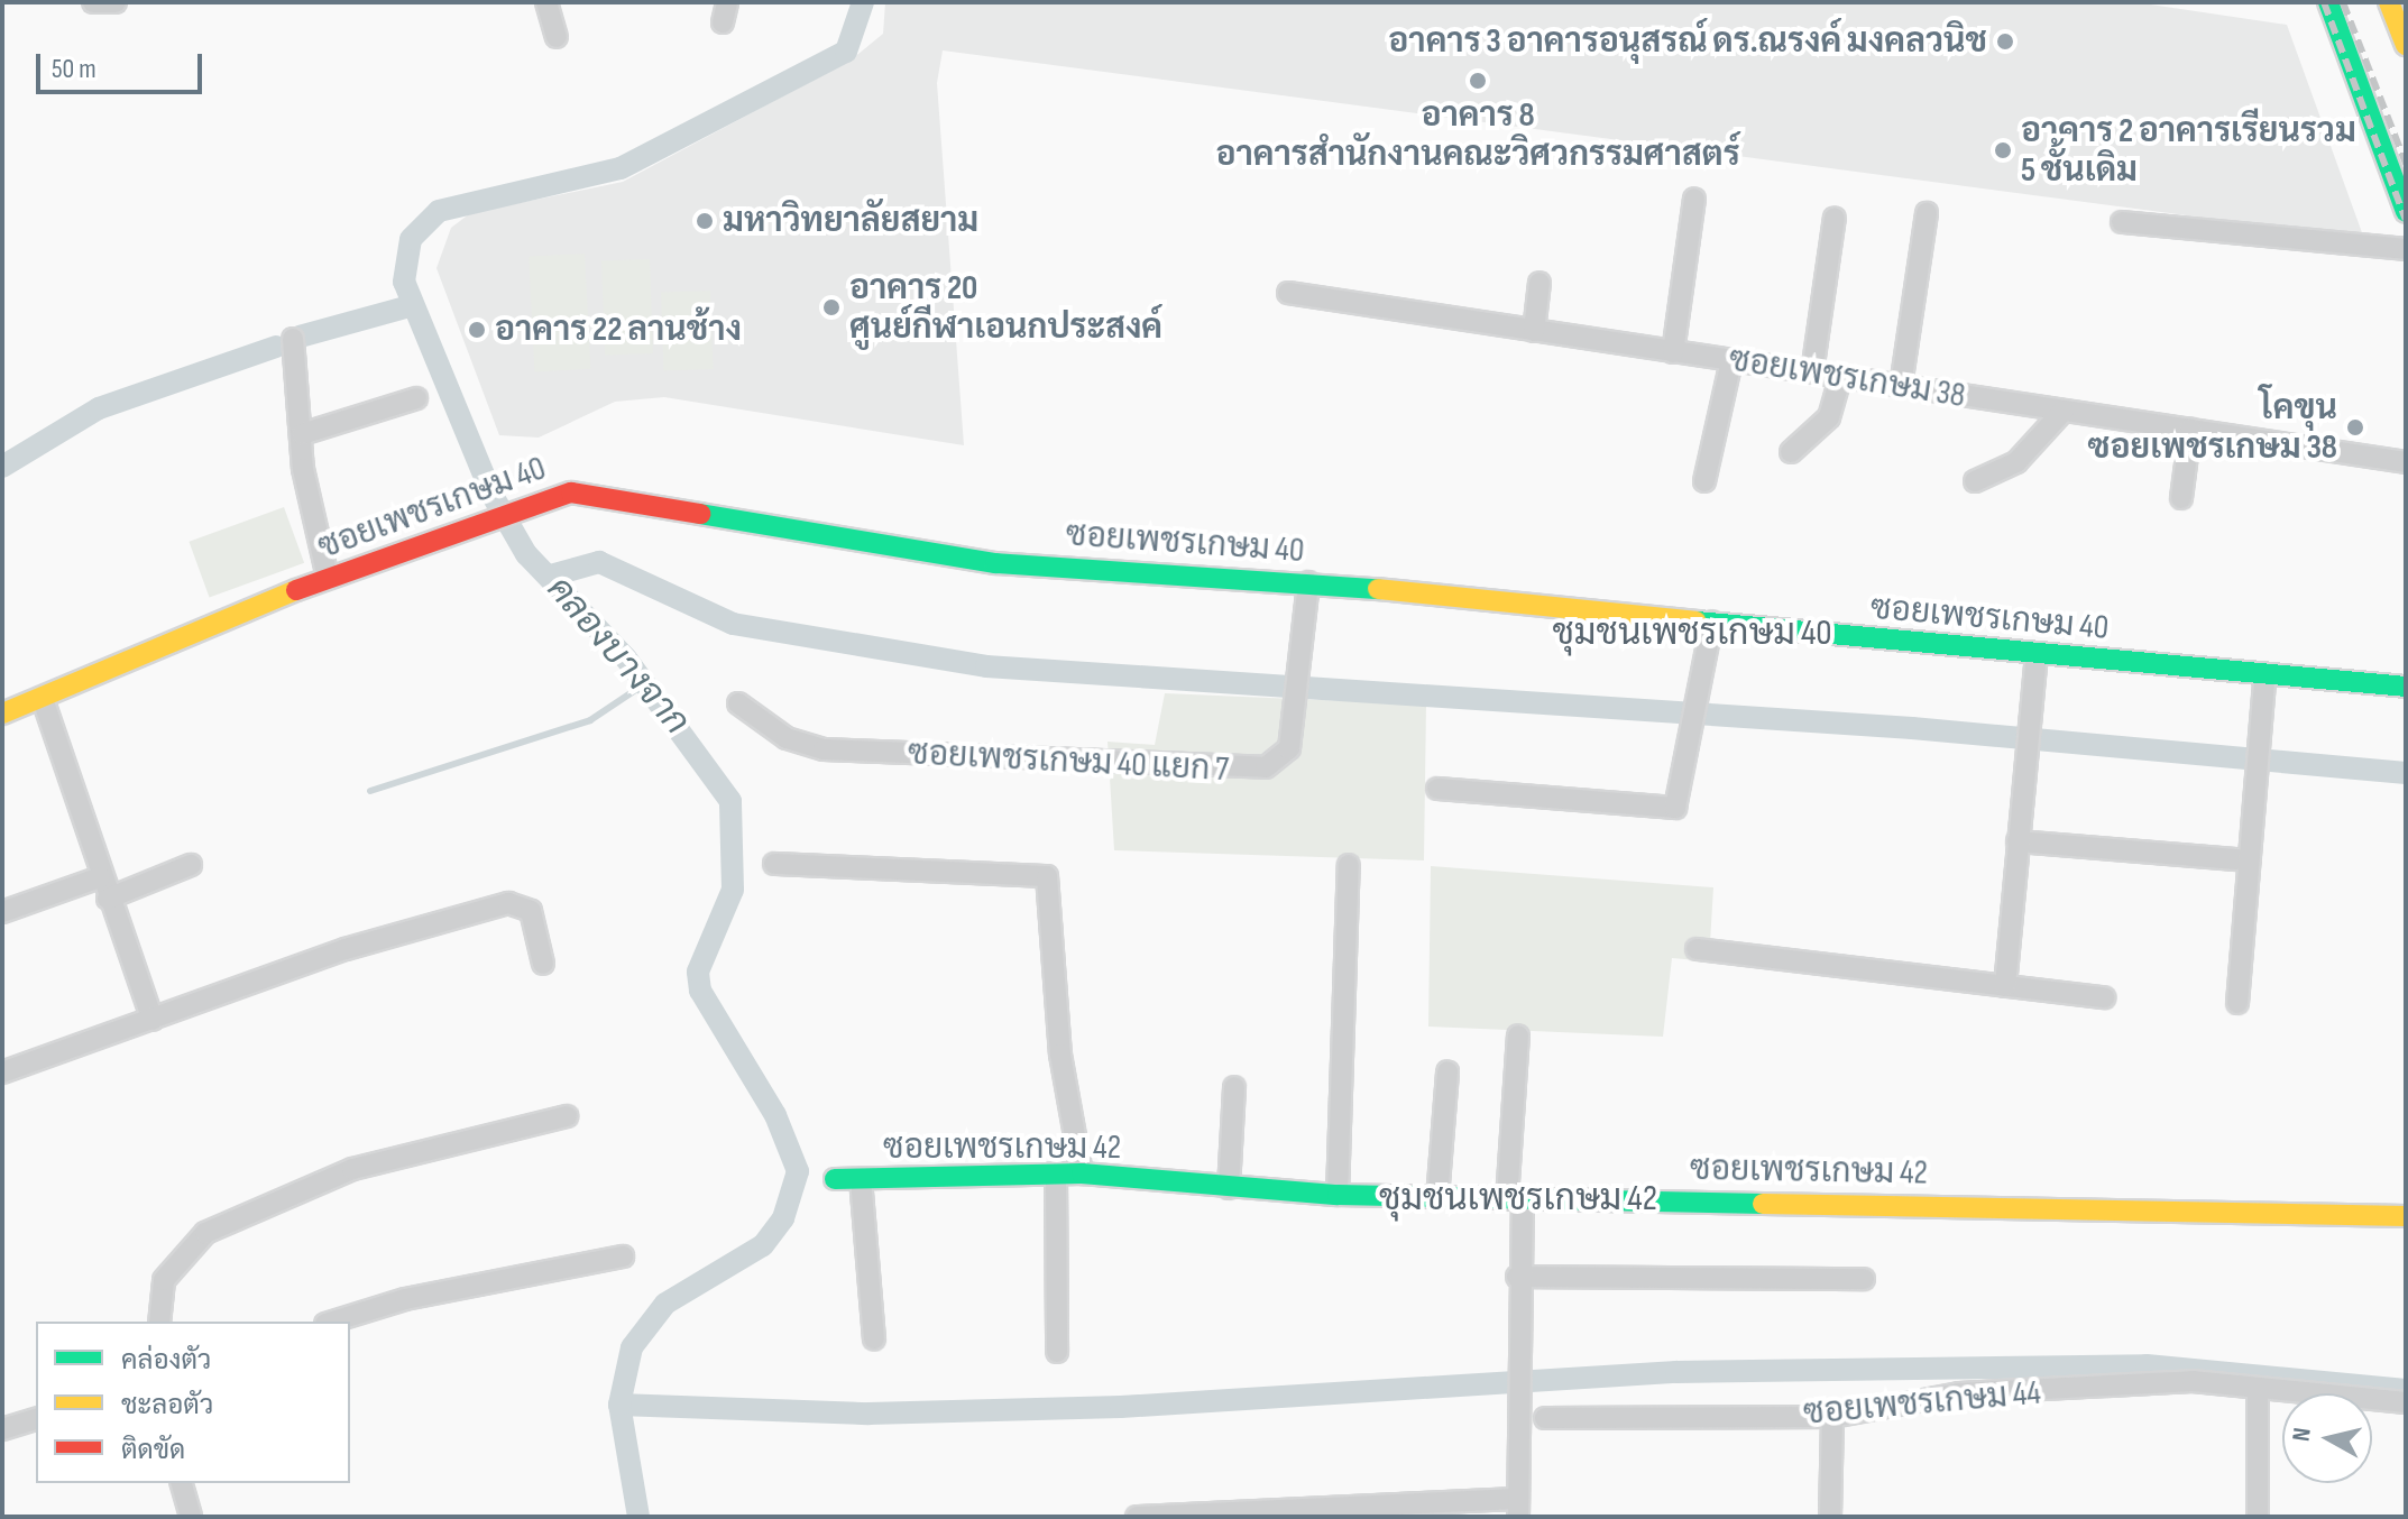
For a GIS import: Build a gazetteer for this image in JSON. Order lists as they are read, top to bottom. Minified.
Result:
{"streets":{"street":["ซอยเพชรเกษม 38","ซอยเพชรเกษม 40","ซอยเพชรเกษม 40 แยก 7","ซอยเพชรเกษม 42","ซอยเพชรเกษม 44"]},"crossings":[["ซอยเพชรเกษม 40","ซอยเพชรเกษม 40 แยก 7"]],"districts":["ชุมชนเพชรเกษม 40","ชุมชนเพชรเกษม 42"],"water":["คลองบางจาก"],"places":["อาคาร 3 อาคารอนุสรณ์ ดร.ณรงค์ มงคลวนิช","อาคาร 8 อาคารสำนักงานคณะวิศวกรรมศาสตร์","อาคาร 2 อาคารเรียนรวม 5 ชั้นเดิม","มหาวิทยาลัยสยาม","อาคาร 20 ศูนย์กีฬาเอนกประสงค์","อาคาร 22 ลานช้าง","โคขุน ซอยเพชรเกษม 38"],"legend":["คล่องตัว","ชะลอตัว","ติดขัด"],"scale_bar":"50 m","north":"left"}
